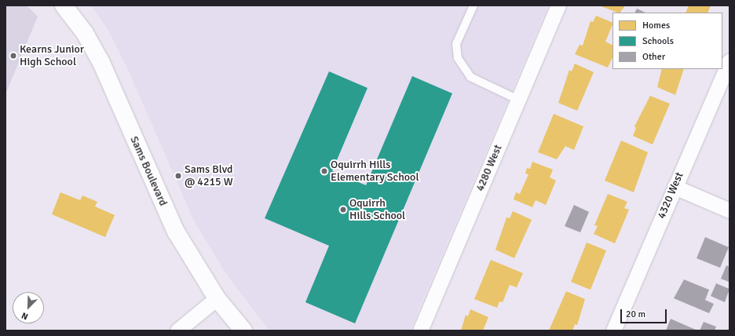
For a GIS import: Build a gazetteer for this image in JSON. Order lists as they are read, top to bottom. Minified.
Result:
{"streets":{"street":["4280 West","Sams Boulevard","4320 West"]},"places":["Kearns Junior High School","Oquirrh Hills Elementary School","Sams Blvd @ 4215 W","Oquirrh Hills School"],"legend":["Homes","Schools","Other"],"scale_bar":"20 m","north":"bottom left"}
